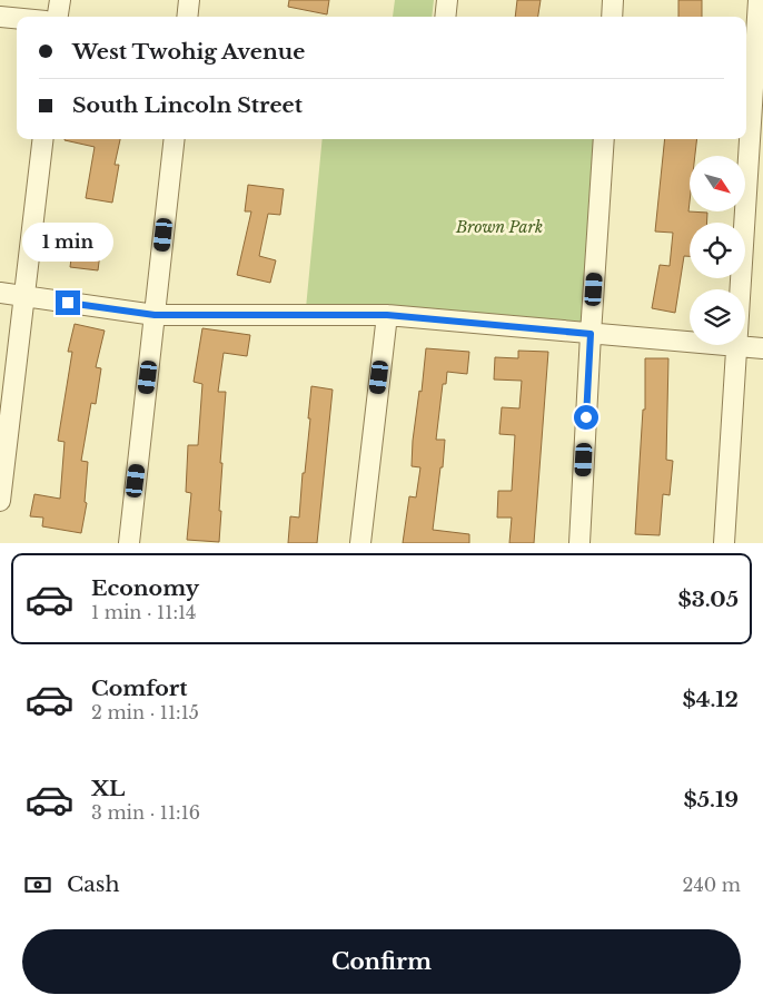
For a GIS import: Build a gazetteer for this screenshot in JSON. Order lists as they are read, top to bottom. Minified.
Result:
{"parks":["Brown Park"],"north":"bottom right","page":{"banner":["West Twohig Avenue","South Lincoln Street"],"bubble":"1 min","list":[{"name":"Economy","note":"1 min · 11:14","value":"$3.05"},{"name":"Comfort","note":"2 min · 11:15","value":"$4.12"},{"name":"XL","note":"3 min · 11:16","value":"$5.19"}],"pay":["Cash","240 m"],"buttons":"Confirm"}}
